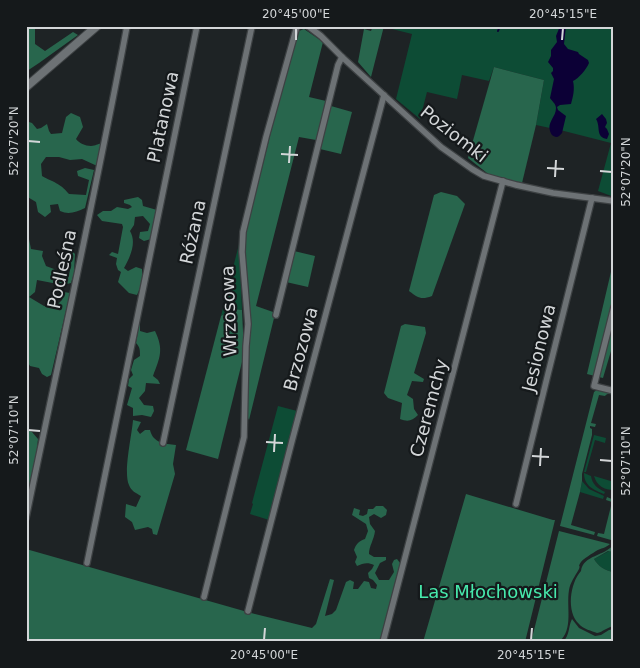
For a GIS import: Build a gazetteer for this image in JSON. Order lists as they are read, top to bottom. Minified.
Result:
{"streets":{"street":["Platanowa","Poziomki","Różana","Podleśna","Wrzosowa","Jesionowa","Brzozowa","Czeremchy"]},"crossings":[["Poziomki","Jesionowa"],["Poziomki","Brzozowa"],["Poziomki","Czeremchy"]],"parks":["Las Młochowski"],"coordinates":["20°45'00\"E","20°45'15\"E","52°07'20\"N","52°07'10\"N"]}
